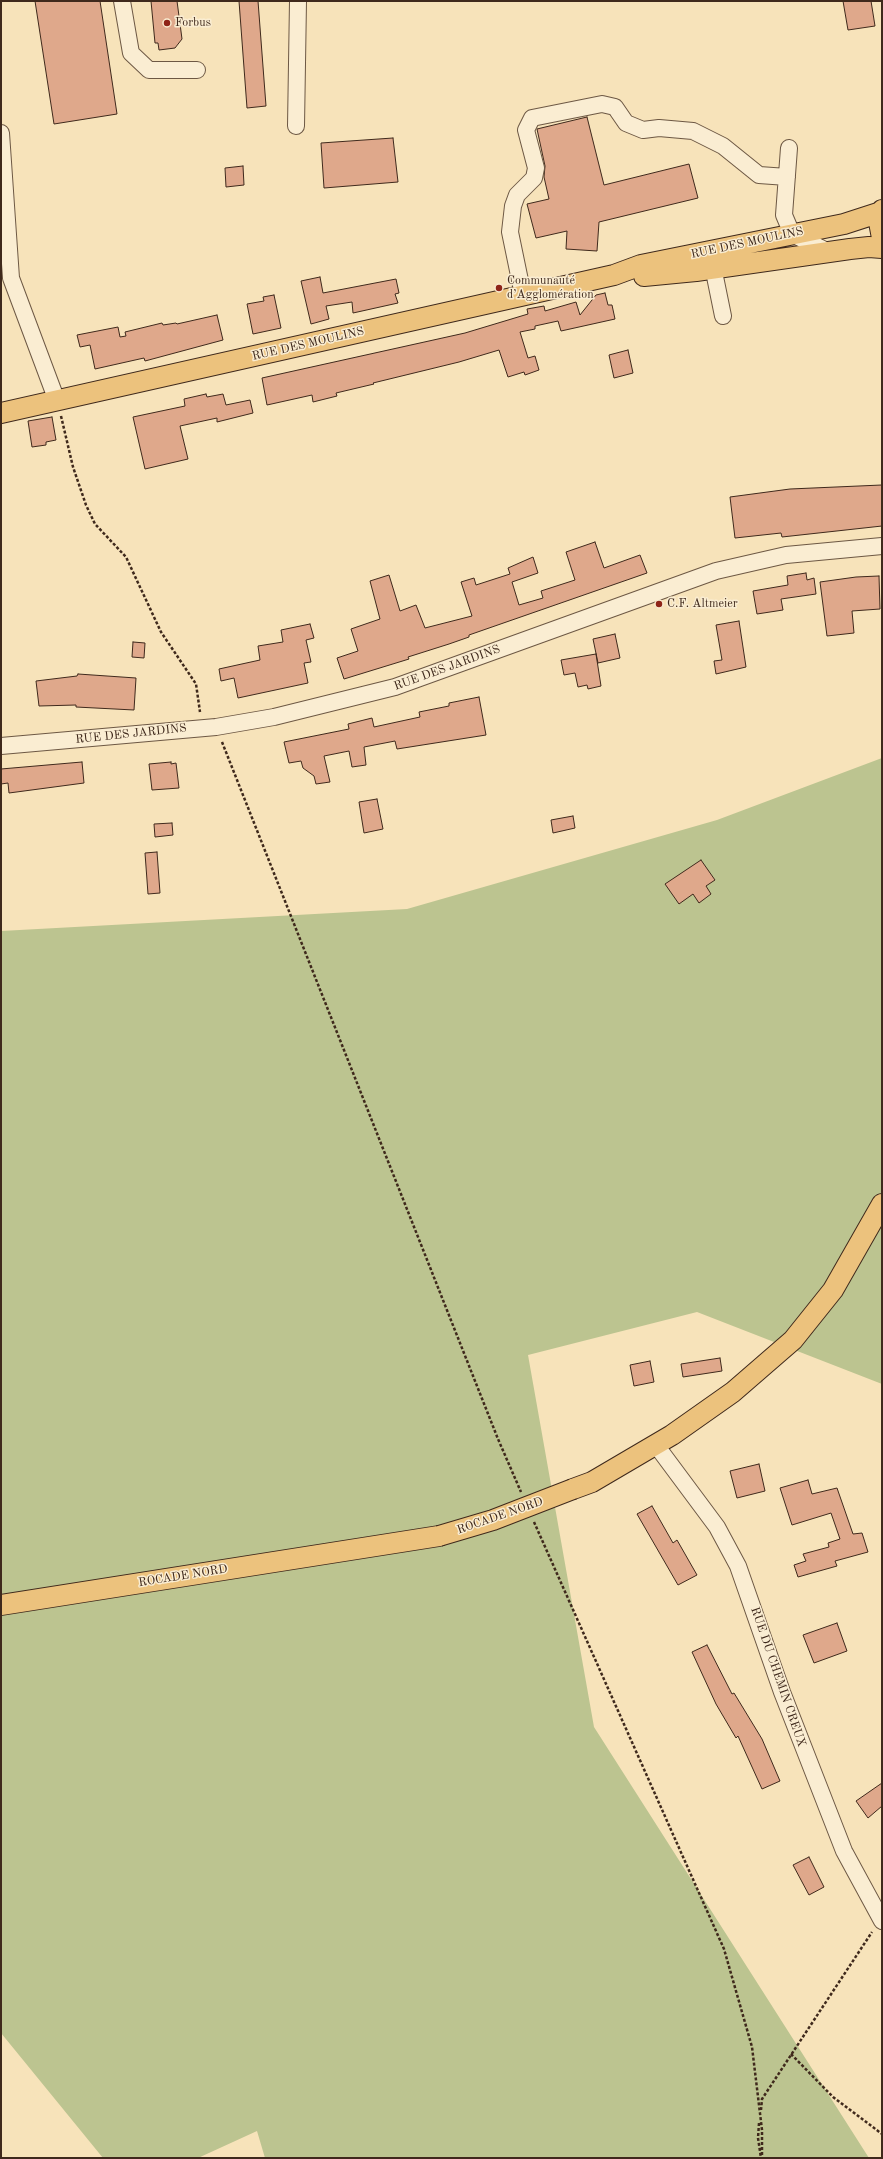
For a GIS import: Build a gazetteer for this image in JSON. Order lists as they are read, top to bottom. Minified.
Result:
{"streets":{"main road":["RUE DES MOULINS","ROCADE NORD"],"street":["RUE DES JARDINS","RUE DU CHEMIN CREUX"]},"crossings":[["ROCADE NORD","RUE DU CHEMIN CREUX"]],"places":["Forbus","Communauté d’Agglomération","C.F. Altmeier"]}
